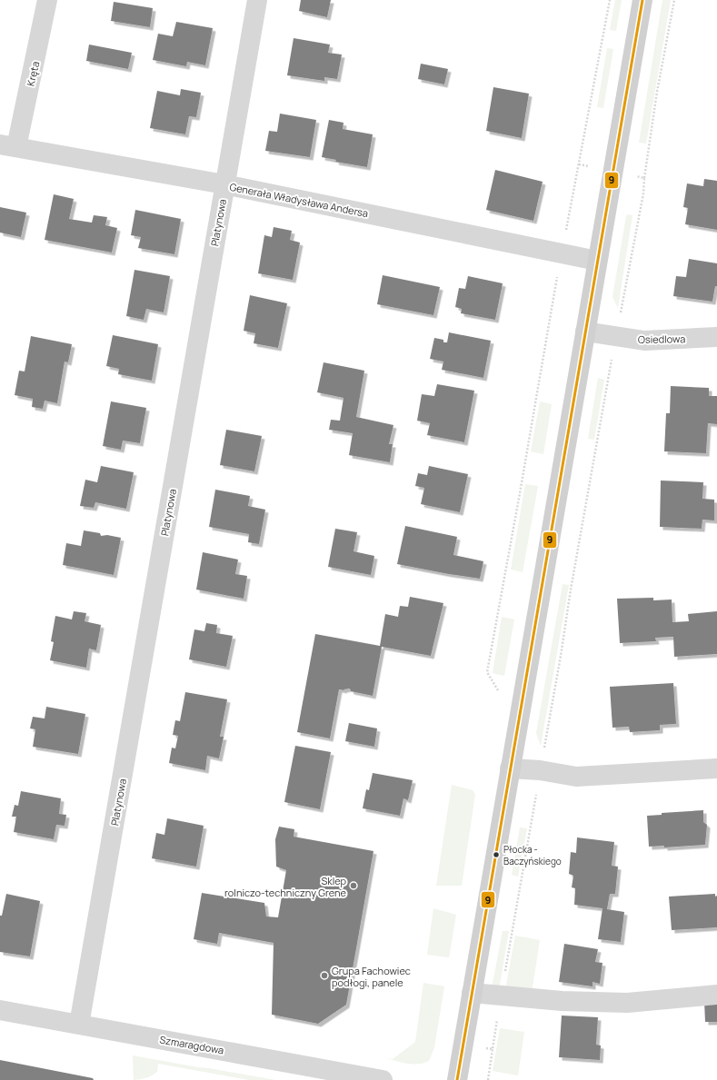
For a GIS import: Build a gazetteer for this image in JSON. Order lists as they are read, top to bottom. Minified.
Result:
{"streets":{"street":["Kręta","Generała Władysława Andersa","Platynowa","Osiedlowa","Szmaragdowa"]},"crossings":[["Kręta","Generała Władysława Andersa"],["Generała Władysława Andersa","Platynowa"],["Platynowa","Szmaragdowa"]],"places":["Płocka - Baczyńskiego","Sklep rolniczo-techniczny Grene","Grupa Fachowiec podłogi, panele"],"lines":["transit line 9"]}
